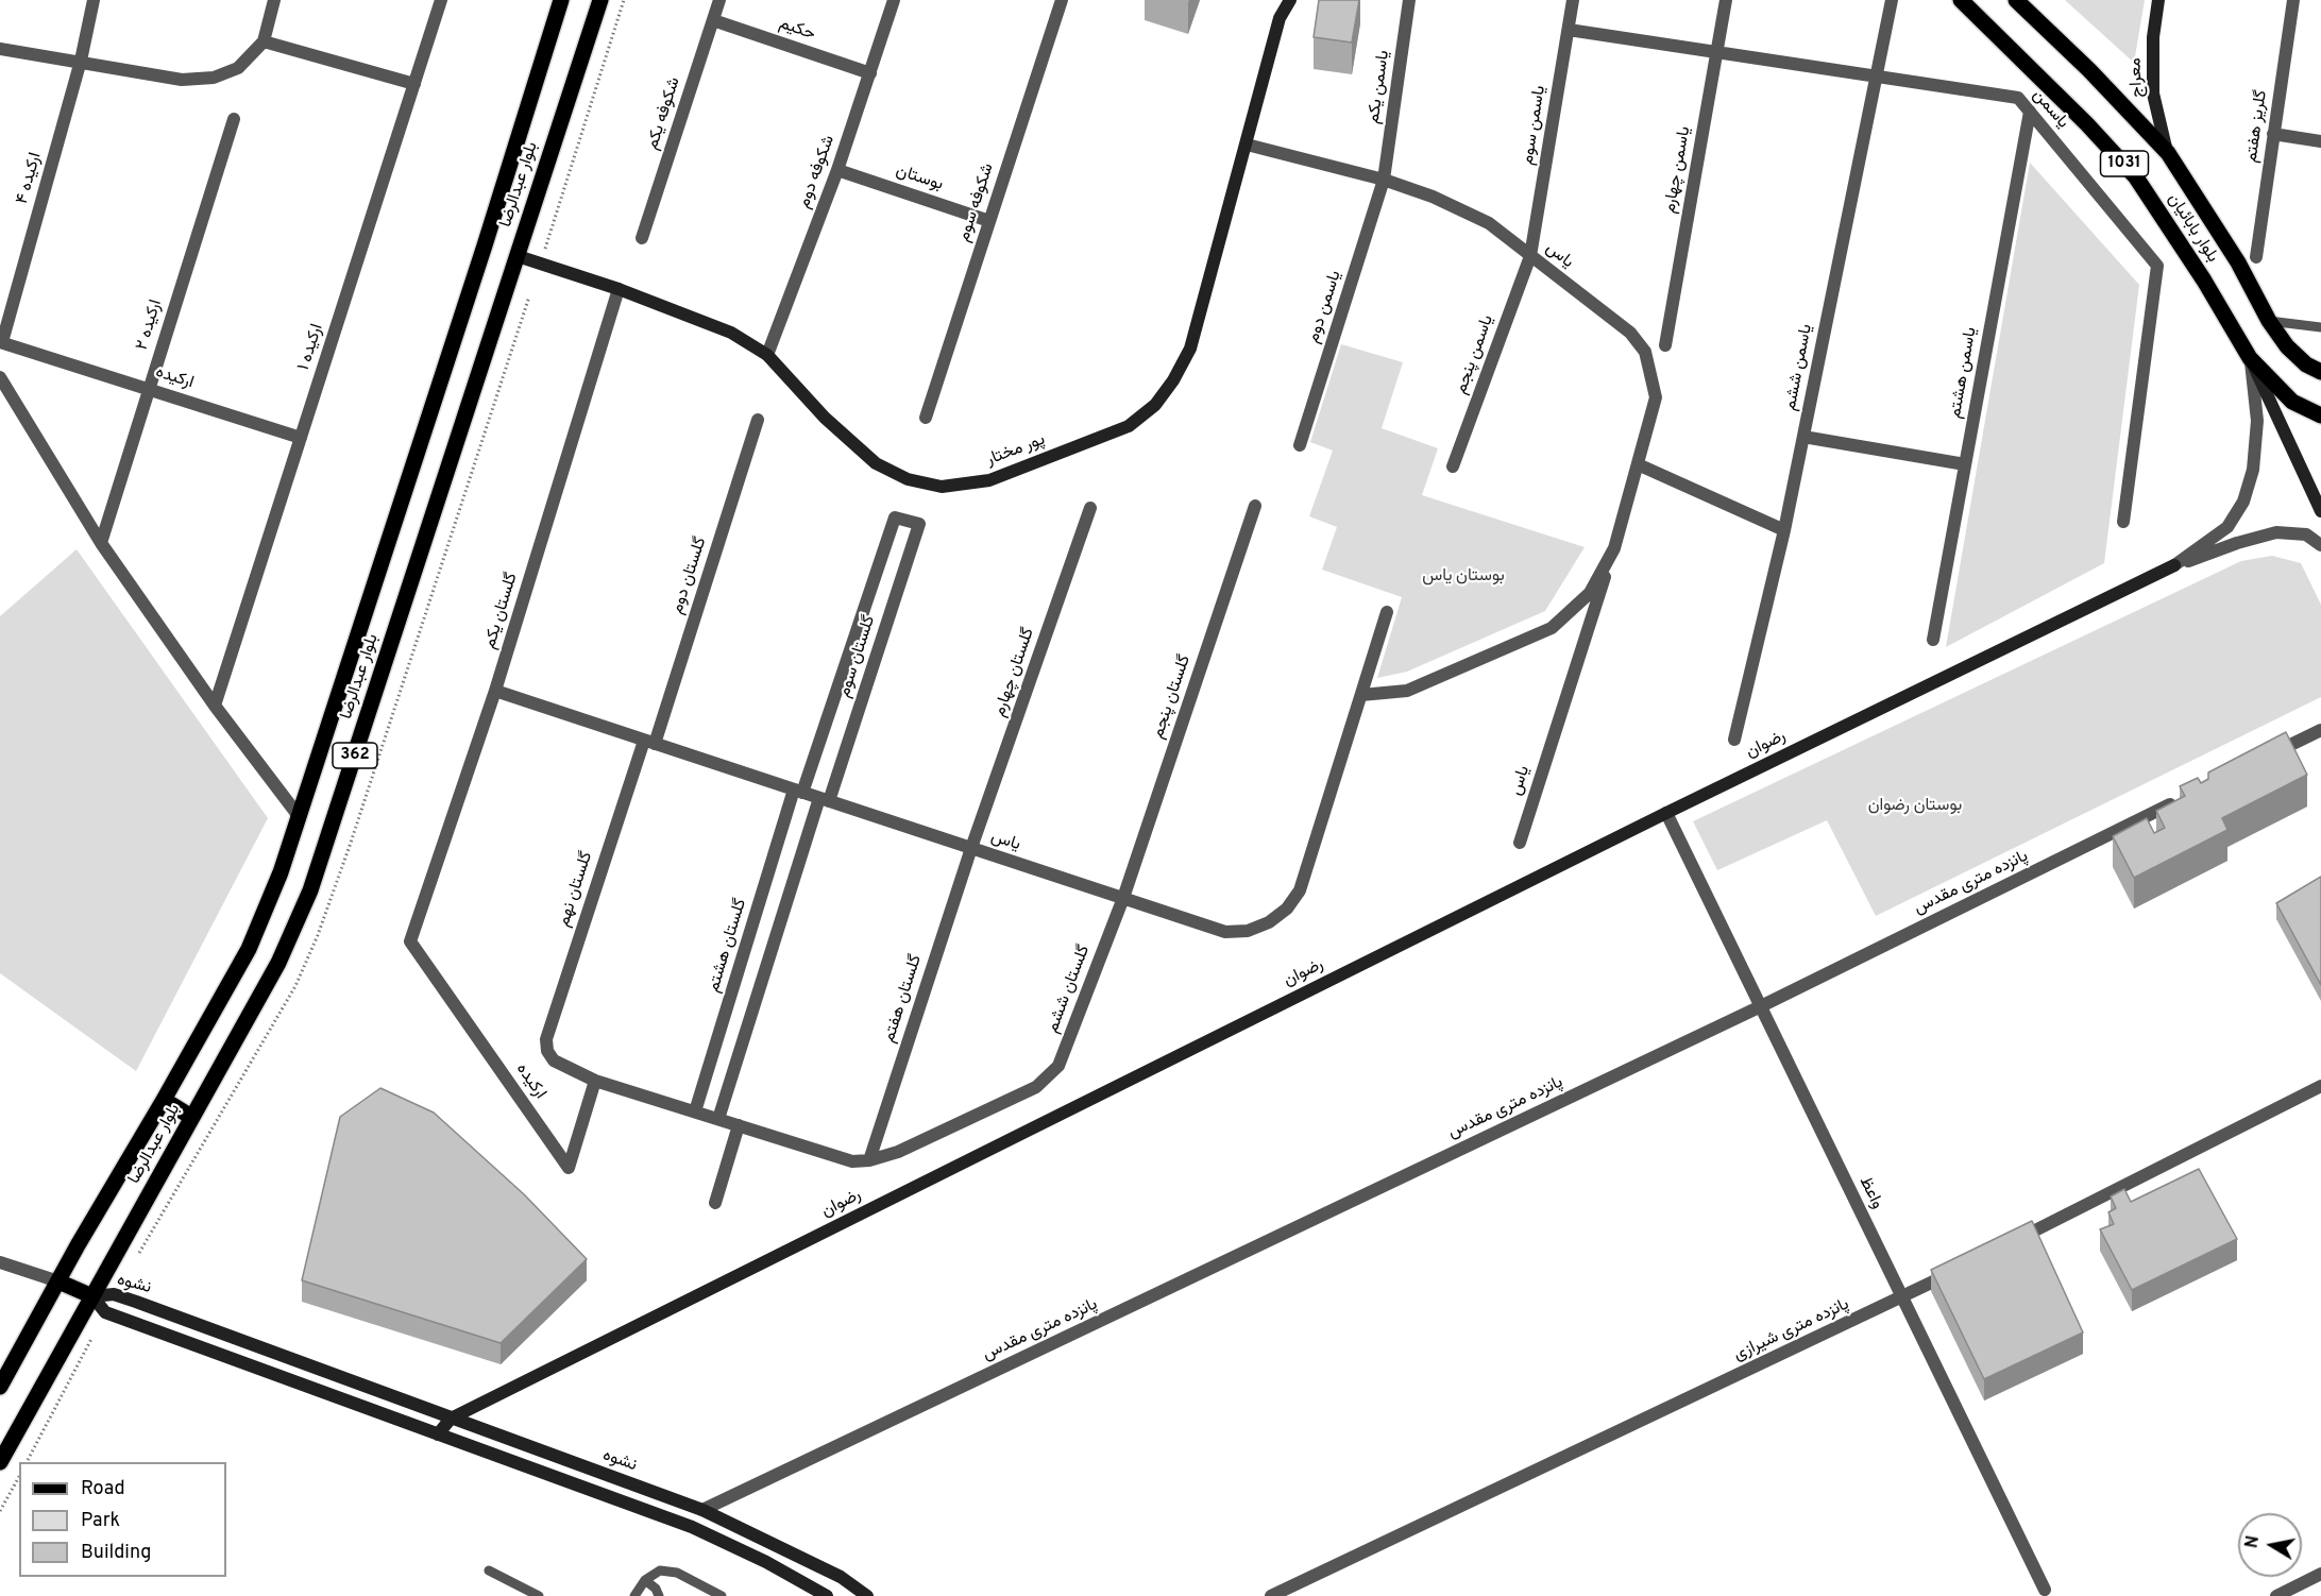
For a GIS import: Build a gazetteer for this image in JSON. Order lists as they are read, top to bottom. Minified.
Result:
{"streets":{"main road":["معراج","1031","بلوار عبدالرضا","بلوار بابائیان","پور مختار","رضوان","362","نشوه"],"street":["حکیم","یاسمن یکم","یاسمن","شکوفه یکم","یاسمن سوم","گلریز هفتم","یاسمن چهارم","شکوفه دوم","ارکیده ۴","بوستان","شکوفه سوم","یاس","یاسمن دوم","ارکیده ۲","ارکیده ۱","یاسمن پنجم","یاسمن ششم","یاسمن هشتم","ارکیده","گلستان دوم","گلستان یکم","گلستان سوم","گلستان چهارم","گلستان پنجم","پانزده متری مقدس","گلستان نهم","گلستان هشتم","گلستان ششم","گلستان هفتم","واعظ","پانزده متری شیرازی"]},"crossings":[["حکیم","شکوفه یکم"],["حکیم","شکوفه دوم"],["معراج","بلوار بابائیان"],["یاسمن یکم","یاس"],["یاسمن یکم","یاسمن دوم"],["یاسمن","یاسمن سوم"],["یاسمن","یاسمن چهارم"],["یاسمن","یاسمن ششم"],["یاسمن","یاسمن هشتم"],["یاسمن سوم","یاس"],["یاسمن سوم","یاسمن پنجم"],["شکوفه دوم","بوستان"],["شکوفه دوم","پور مختار"],["ارکیده ۴","ارکیده"],["بوستان","شکوفه سوم"],["بلوار عبدالرضا","پور مختار"],["بلوار عبدالرضا","نشوه"],["یاس","یاسمن دوم"],["یاس","یاسمن پنجم"],["یاس","پور مختار"],["یاس","گلستان دوم"],["یاس","گلستان یکم"],["یاس","گلستان سوم"],["یاس","گلستان چهارم"],["یاس","گلستان پنجم"],["یاس","گلستان نهم"],["یاس","گلستان هشتم"],["یاس","گلستان ششم"],["یاس","گلستان هفتم"],["ارکیده ۲","ارکیده"],["ارکیده ۱","ارکیده"],["ارکیده","گلستان یکم"],["ارکیده","گلستان نهم"],["پور مختار","گلستان یکم"],["گلستان دوم","گلستان نهم"],["گلستان سوم","گلستان هشتم"],["گلستان چهارم","گلستان هفتم"],["گلستان پنجم","گلستان ششم"],["رضوان","واعظ"],["رضوان","نشوه"],["پانزده متری مقدس","واعظ"],["پانزده متری مقدس","نشوه"],["گلستان ششم","گلستان هفتم"],["واعظ","پانزده متری شیرازی"]],"parks":["بوستان یاس","بوستان رضوان"],"legend":["Road","Park","Building"],"north":"left"}
